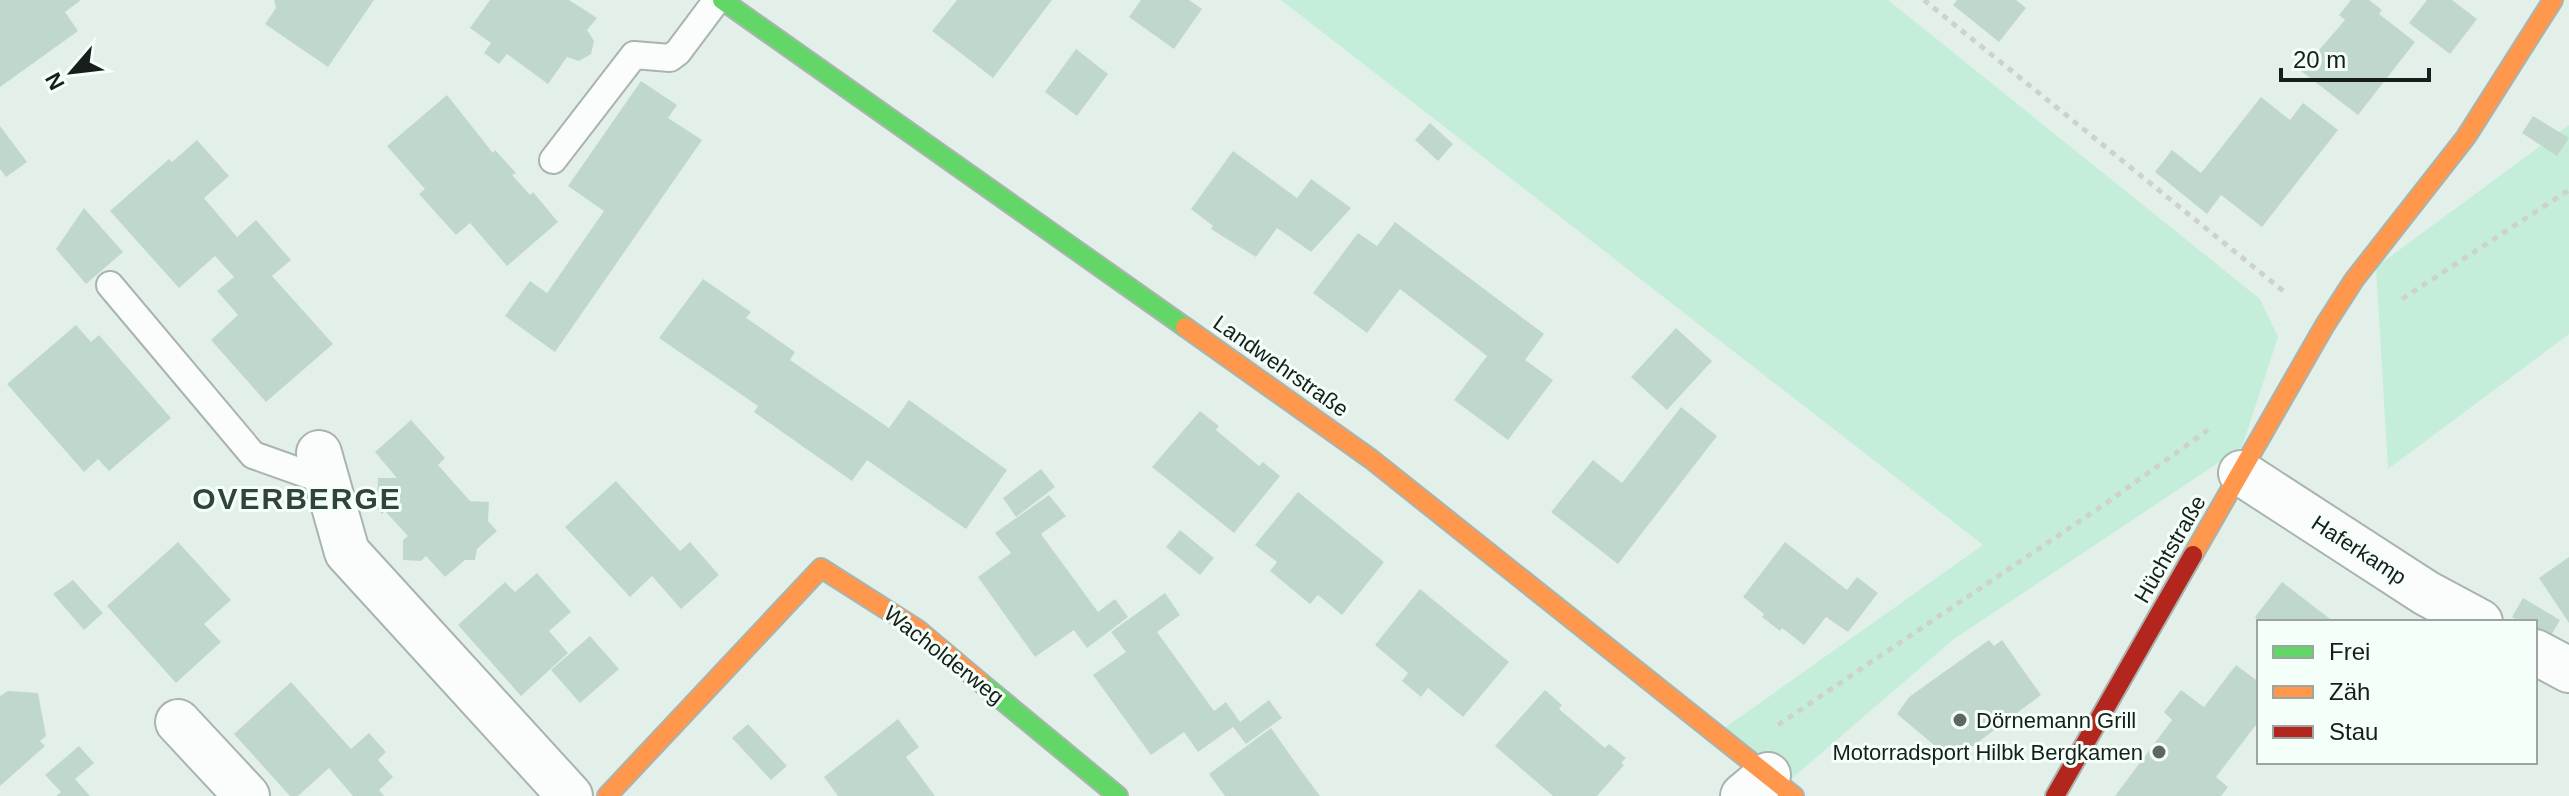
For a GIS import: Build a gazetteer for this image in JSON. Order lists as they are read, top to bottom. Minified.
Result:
{"streets":{"street":["Landwehrstraße","Hüchtstraße","Haferkamp","Wacholderweg"]},"crossings":[["Hüchtstraße","Haferkamp"]],"districts":["OVERBERGE"],"places":["Dörnemann Grill","Motorradsport Hilbk Bergkamen"],"legend":["Frei","Zäh","Stau"],"scale_bar":"20 m","north":"bottom left"}
